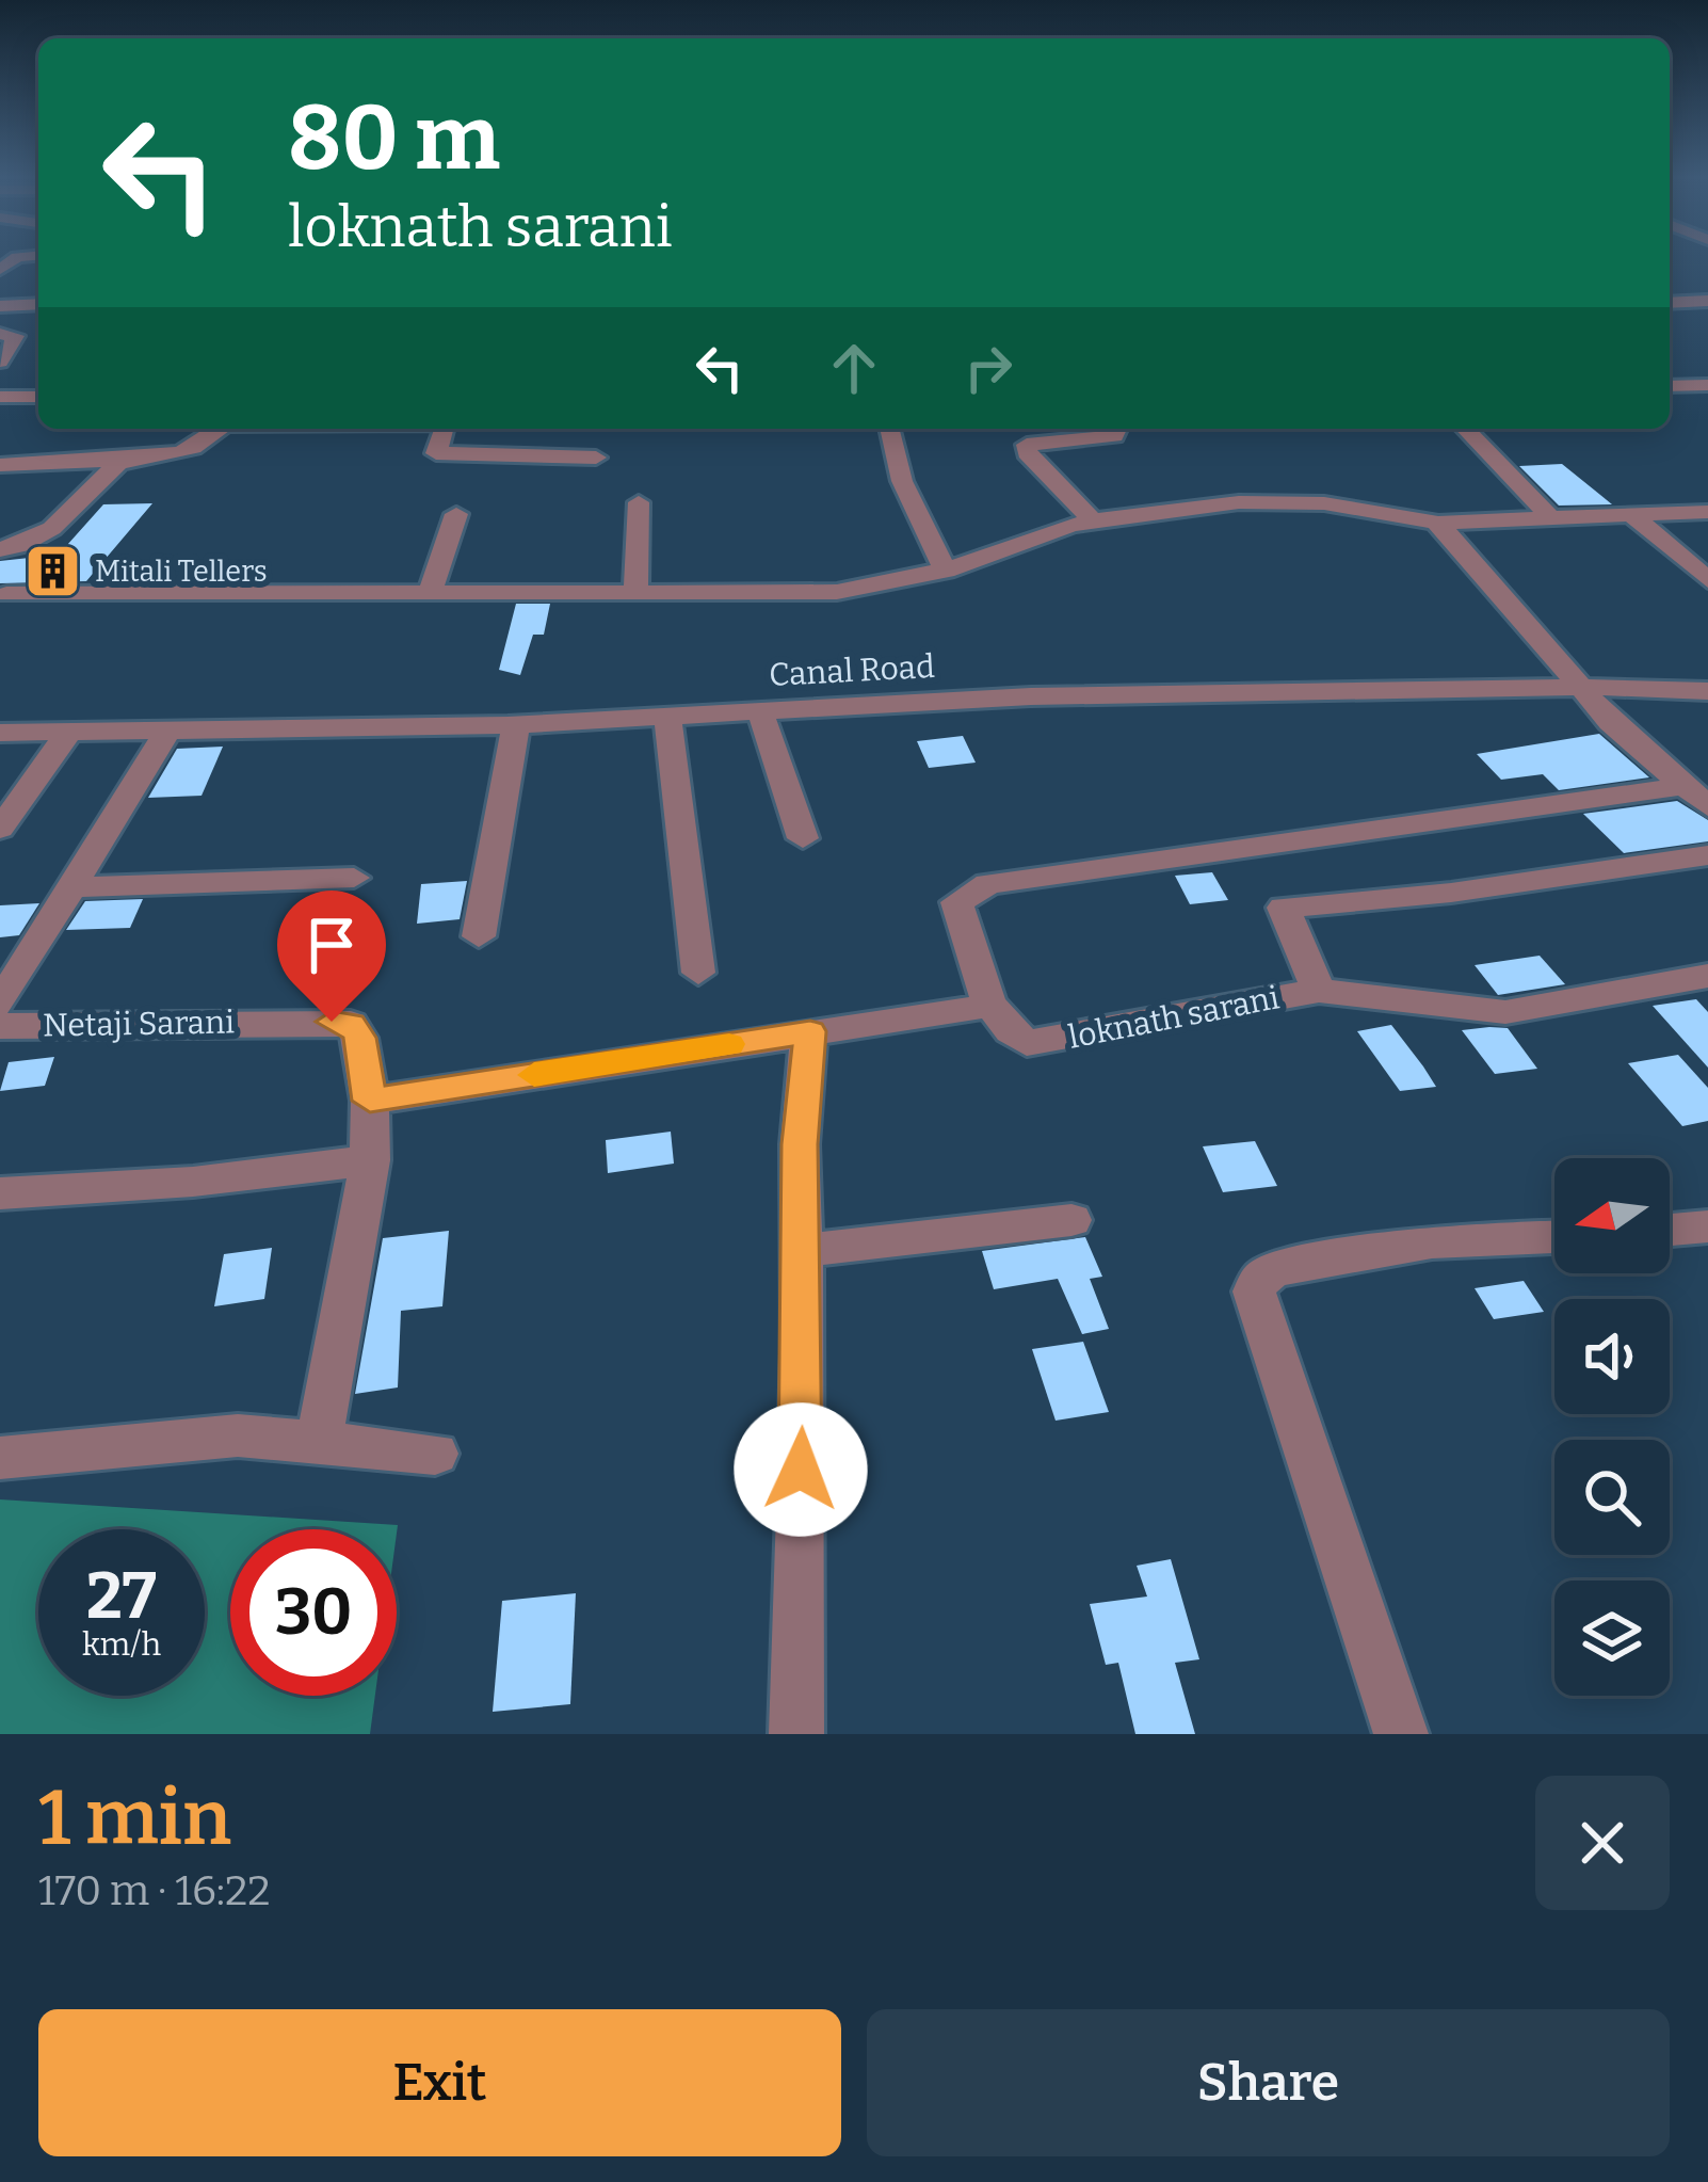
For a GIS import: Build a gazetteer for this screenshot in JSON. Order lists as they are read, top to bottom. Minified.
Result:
{"streets":{"street":["Canal Road","loknath sarani","Netaji Sarani"]},"places":{"building":["Mitali Tellers"]},"north":"left","page":{"turn":["80 m","loknath sarani"],"speed":"27 km/h","limit":"30","heading":["1 min","170 m · 16:22"],"buttons":["Exit","Share"]}}
